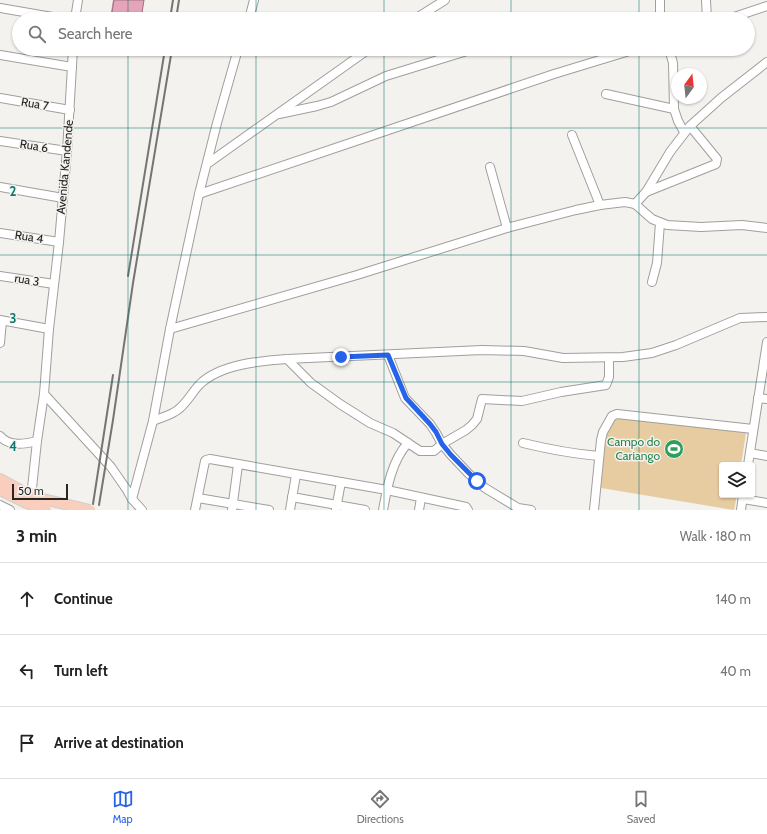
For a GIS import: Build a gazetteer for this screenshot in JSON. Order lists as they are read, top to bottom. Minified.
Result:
{"streets":{"street":["Rua 7","Rua 6","Avenida Kandende","Rua 4","rua 3"]},"crossings":[["Rua 7","Avenida Kandende"],["Rua 6","Avenida Kandende"],["Avenida Kandende","Rua 4"],["Avenida Kandende","rua 3"]],"places":{"sports":["Campo do Cariango"]},"scale_bar":"50 m","north":"top","page":{"search":"Search here","scale":"50 m","heading":["3 min","Walk · 180 m"],"list":[["Continue","140 m"],["Turn left","40 m"],"Arrive at destination"],"nav":["Map","Directions","Saved"]},"grid":{"rows":["2","3","4"]}}
